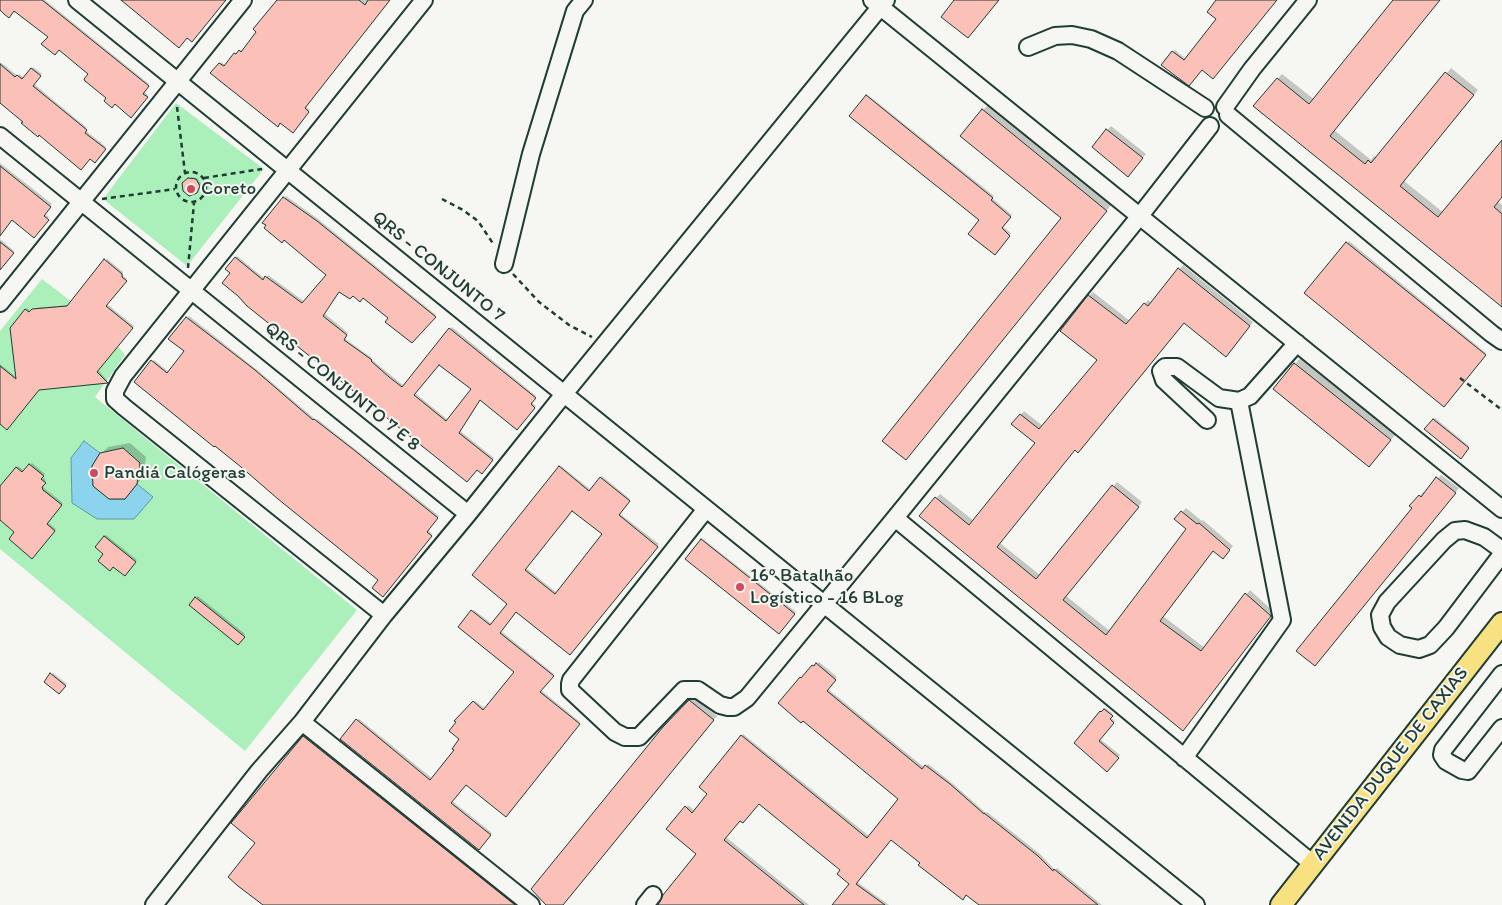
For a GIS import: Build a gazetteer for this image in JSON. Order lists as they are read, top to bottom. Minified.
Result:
{"streets":{"main road":["AVENIDA DUQUE DE CAXIAS"],"street":["QRS - CONJUNTO 7","QRS - CONJUNTO 7 E 8"]},"places":["Coreto","Pandiá Calógeras","16º Batalhão Logístico - 16 BLog"]}
